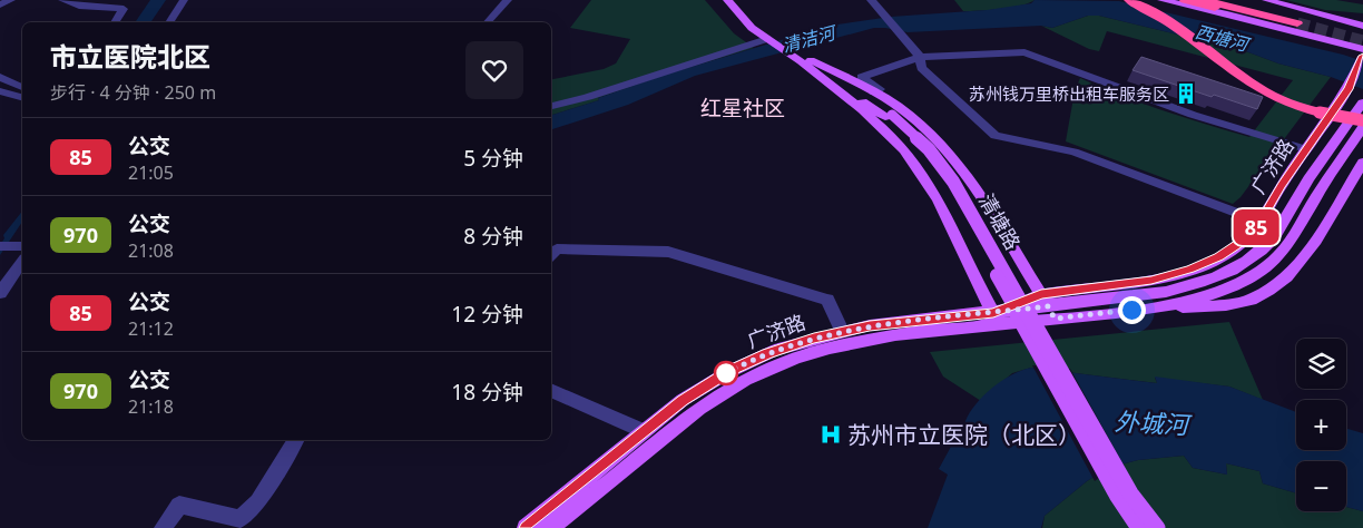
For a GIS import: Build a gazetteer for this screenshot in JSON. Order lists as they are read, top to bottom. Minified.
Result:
{"streets":{"main road":["广济路","清塘路"]},"districts":["红星社区"],"water":["西塘河","清洁河","外城河"],"places":{"building":["苏州钱万里桥出租车服务区"],"hospital":["苏州市立医院（北区）"]},"lines":["bus line 85"],"page":{"on_map":"85","heading":["市立医院北区","步行 · 4 分钟 · 250 m"],"list":[{"mark":"85","name":"公交","note":"21:05","value":"5 分钟"},{"mark":"970","name":"公交","note":"21:08","value":"8 分钟"},{"mark":"85","name":"公交","note":"21:12","value":"12 分钟"},{"mark":"970","name":"公交","note":"21:18","value":"18 分钟"}],"map_buttons":["+","−"]}}
